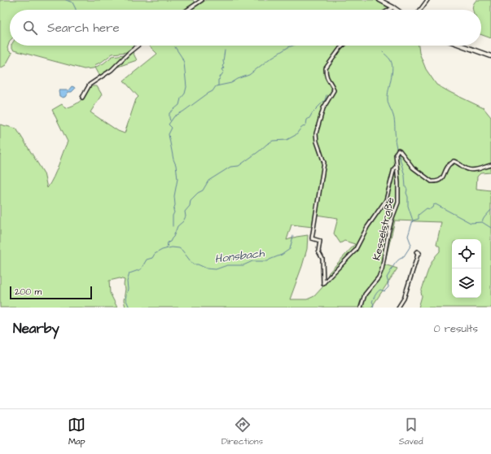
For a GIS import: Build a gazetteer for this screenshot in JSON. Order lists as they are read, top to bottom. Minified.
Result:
{"streets":{"street":["Kesselstraße"]},"water":["Honsbach"],"scale_bar":"200 m","page":{"search":"Search here","scale":"200 m","heading":["Nearby","0 results"],"nav":["Map","Directions","Saved"]}}
